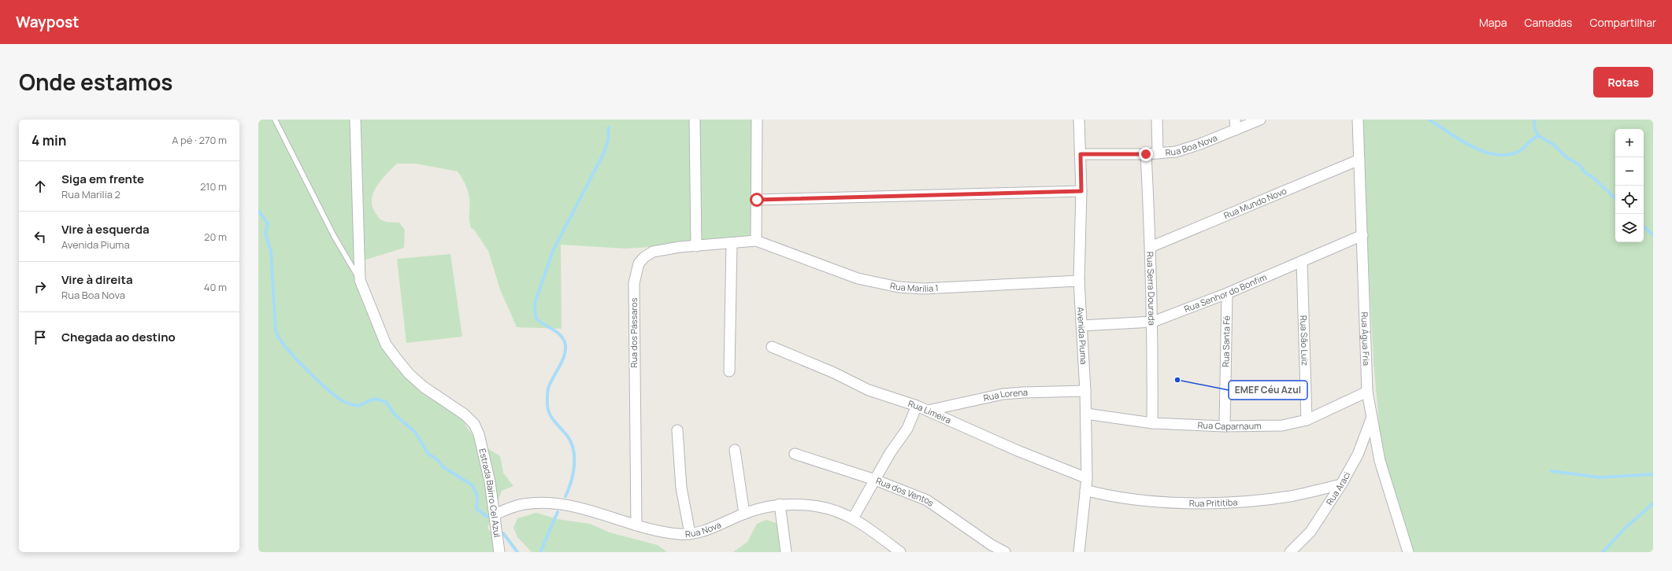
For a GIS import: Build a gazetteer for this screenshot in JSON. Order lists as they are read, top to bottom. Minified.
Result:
{"streets":{"street":["Rua Boa Nova","Rua Mundo Novo","Rua Marilia 1","Rua Serra Dourada","Rua Senhor do Bonfim","Rua dos Pássaros","Avenida Piuma","Rua Água Fria","Rua São Luiz","Rua Santa Fé","Rua Lorena","Rua Limeira","Rua Caparnaum","Rua Araci","Estrada Bairro Cel Azul","Rua dos Ventos","Rua Prititiba","Rua Nova"]},"crossings":[["Rua Boa Nova","Rua Serra Dourada"],["Rua Boa Nova","Avenida Piuma"],["Rua Mundo Novo","Rua Serra Dourada"],["Rua Mundo Novo","Rua Água Fria"],["Rua Marilia 1","Rua dos Pássaros"],["Rua Marilia 1","Avenida Piuma"],["Rua Serra Dourada","Rua Senhor do Bonfim"],["Rua Serra Dourada","Rua Caparnaum"],["Rua Senhor do Bonfim","Avenida Piuma"],["Rua Senhor do Bonfim","Rua Água Fria"],["Rua Senhor do Bonfim","Rua São Luiz"],["Rua Senhor do Bonfim","Rua Santa Fé"],["Rua dos Pássaros","Rua Nova"],["Avenida Piuma","Rua Lorena"],["Avenida Piuma","Rua Limeira"],["Avenida Piuma","Rua Caparnaum"],["Avenida Piuma","Rua Prititiba"],["Rua Água Fria","Rua Caparnaum"],["Rua Água Fria","Rua Araci"],["Rua São Luiz","Rua Caparnaum"],["Rua Santa Fé","Rua Caparnaum"],["Rua Lorena","Rua Limeira"],["Rua Araci","Rua Prititiba"],["Estrada Bairro Cel Azul","Rua Nova"]],"places":["EMEF Céu Azul"],"page":{"header":"Waypost","nav":["Mapa","Camadas","Compartilhar"],"title":"Onde estamos","buttons":"Rotas","heading":["4 min","A pé · 270 m"],"map_buttons":["+","−"],"list":[["Siga em frente","Rua Marilia 2","210 m"],["Vire à esquerda","Avenida Piuma","20 m"],["Vire à direita","Rua Boa Nova","40 m"],"Chegada ao destino"]}}
